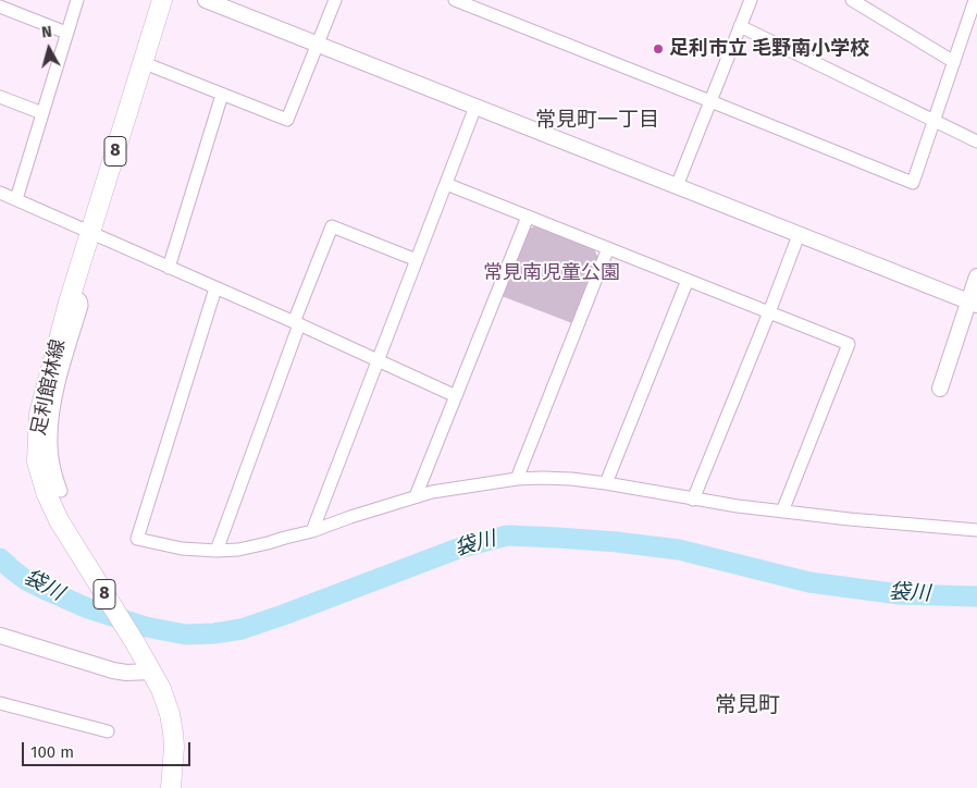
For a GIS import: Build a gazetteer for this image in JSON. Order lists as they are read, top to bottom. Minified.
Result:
{"streets":{"main road":["8","足利館林線"]},"districts":["常見町一丁目","常見町"],"water":["袋川"],"parks":["常見南児童公園"],"places":["足利市立 毛野南小学校"],"scale_bar":"100 m","north":"top"}
